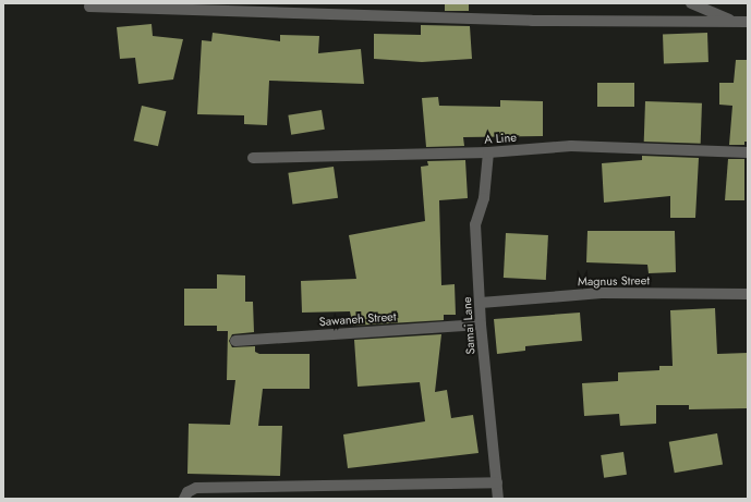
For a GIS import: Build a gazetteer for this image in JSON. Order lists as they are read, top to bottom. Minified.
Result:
{"streets":{"street":["A Line","Magnus Street","Sawaneh Street","Samai Lane"]},"crossings":[["A Line","Samai Lane"],["Magnus Street","Samai Lane"],["Sawaneh Street","Samai Lane"]]}
